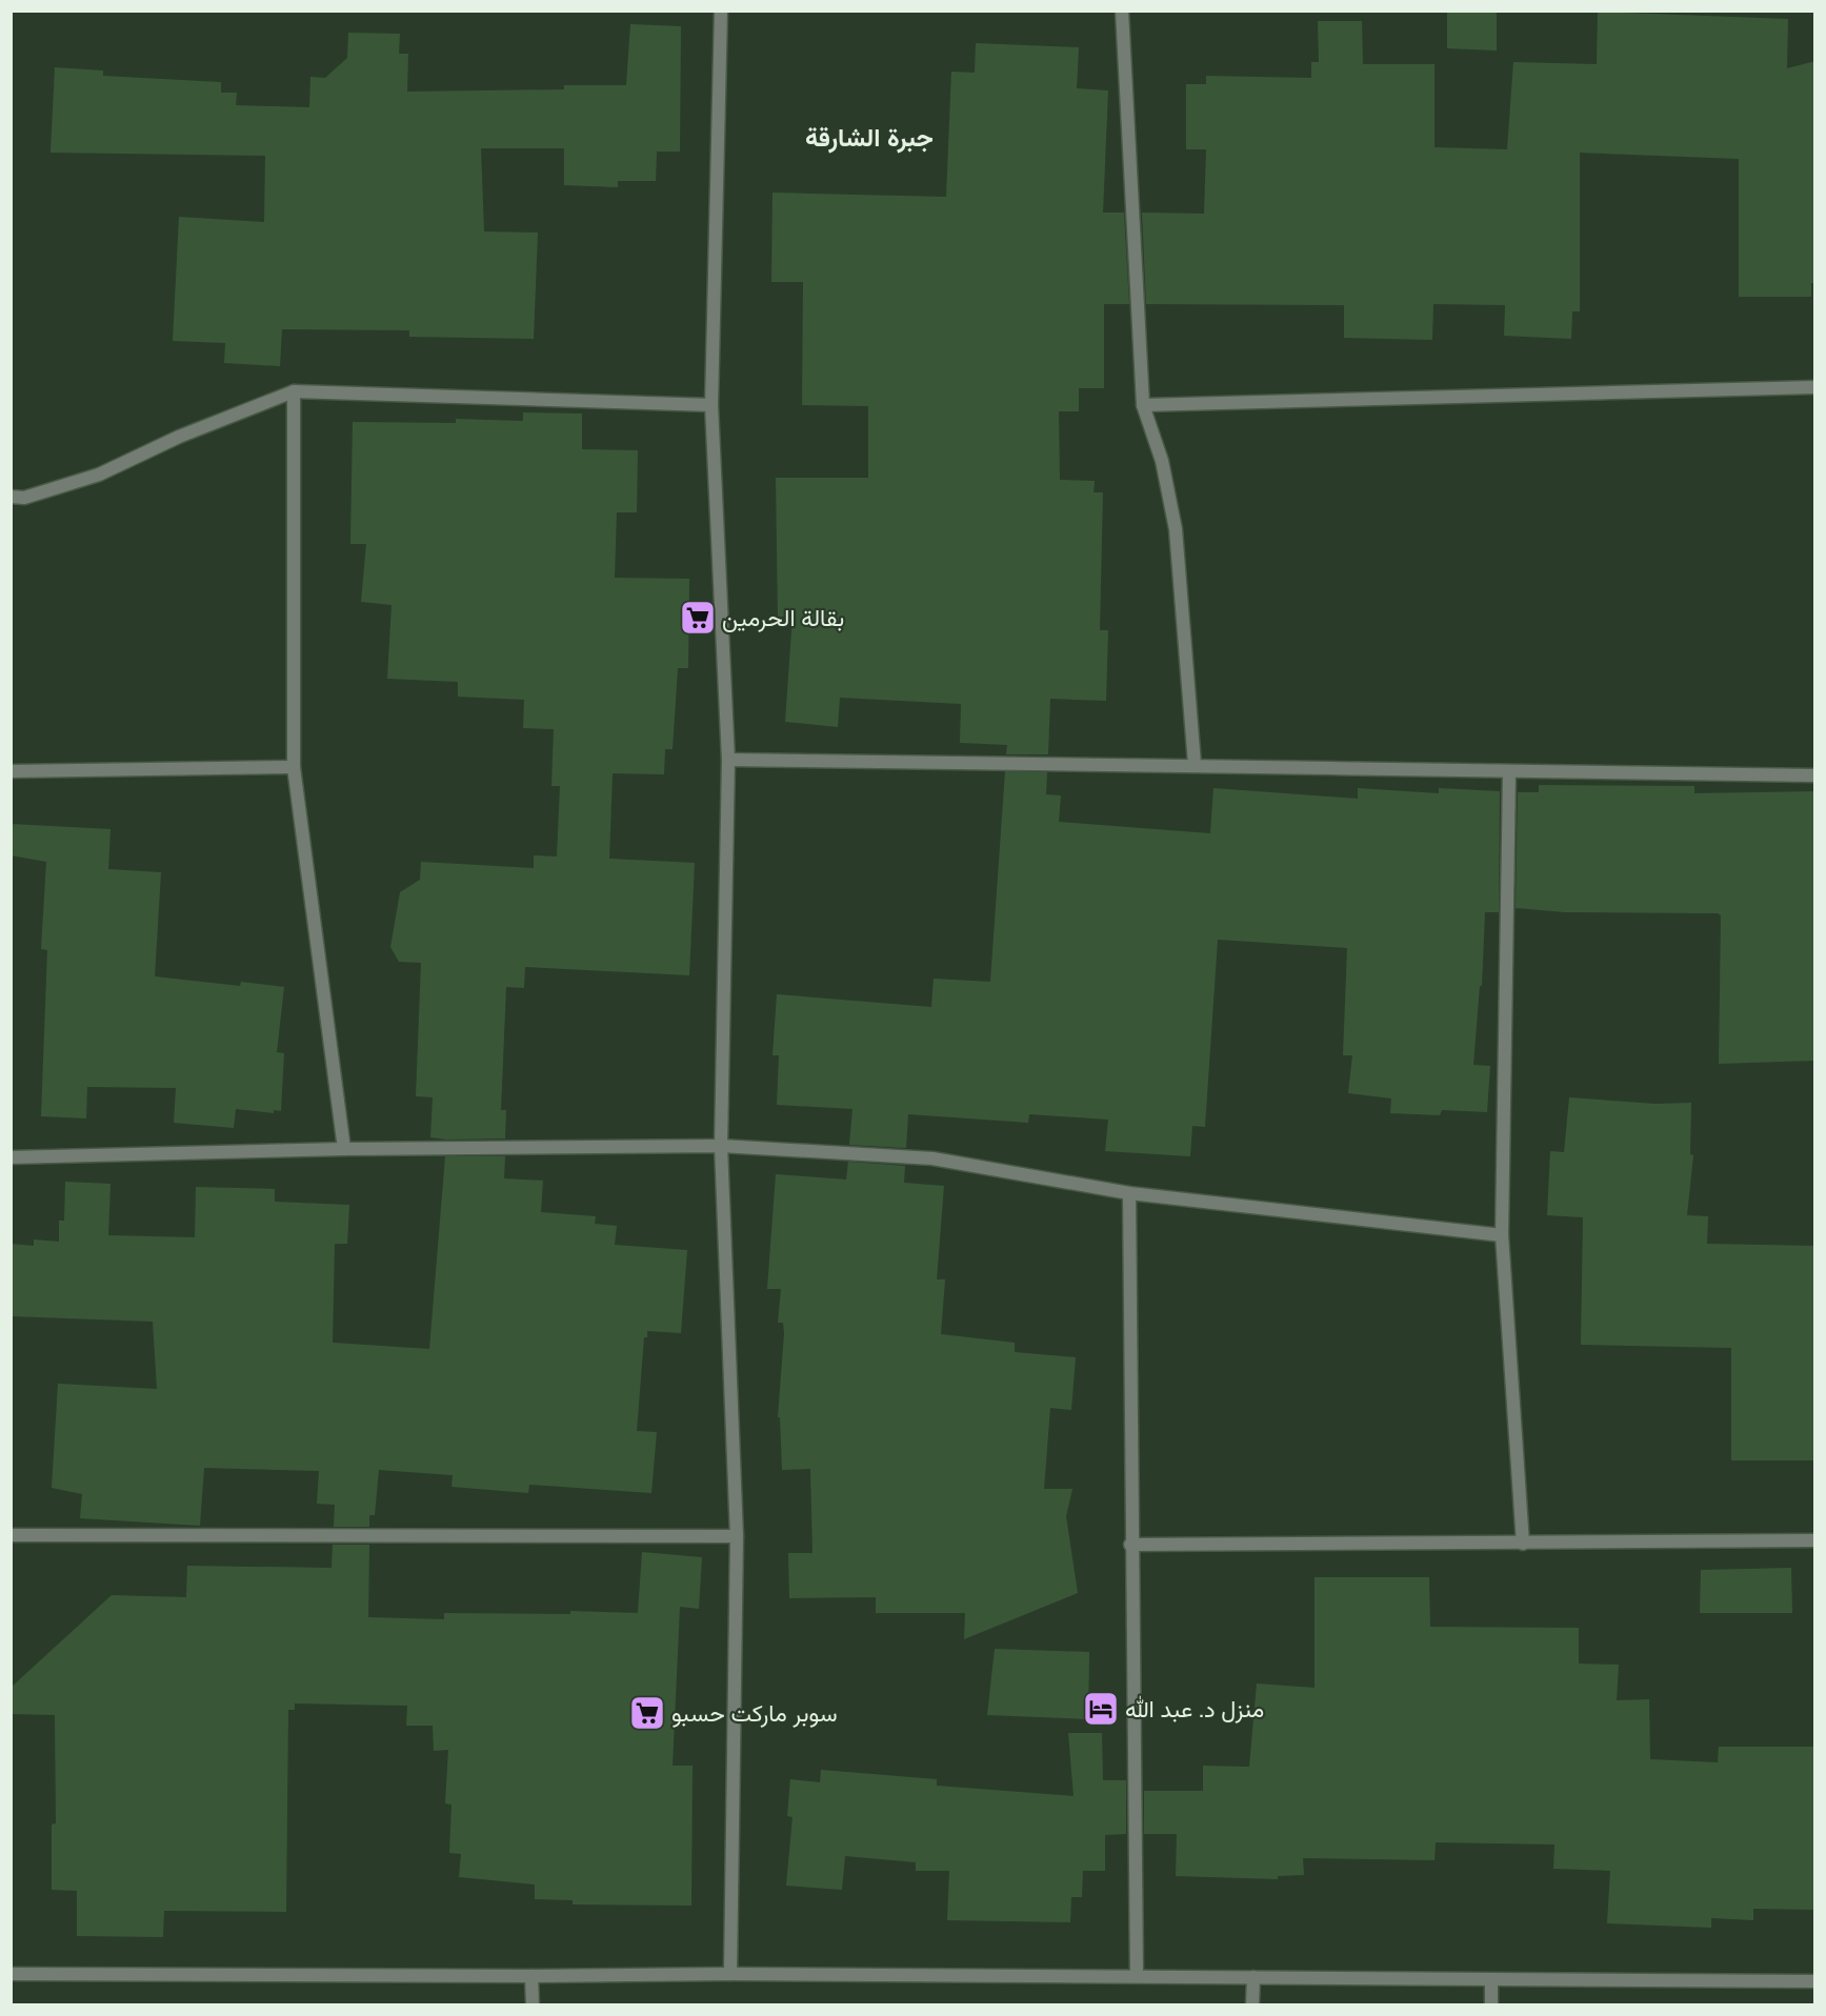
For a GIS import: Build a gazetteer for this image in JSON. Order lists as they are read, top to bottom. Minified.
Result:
{"districts":["جبرة الشارقة"],"places":{"supermarket":["بقالة الحرمين","سوبر ماركت حسبو"],"hotel":["منزل د. عبد الله"]}}
